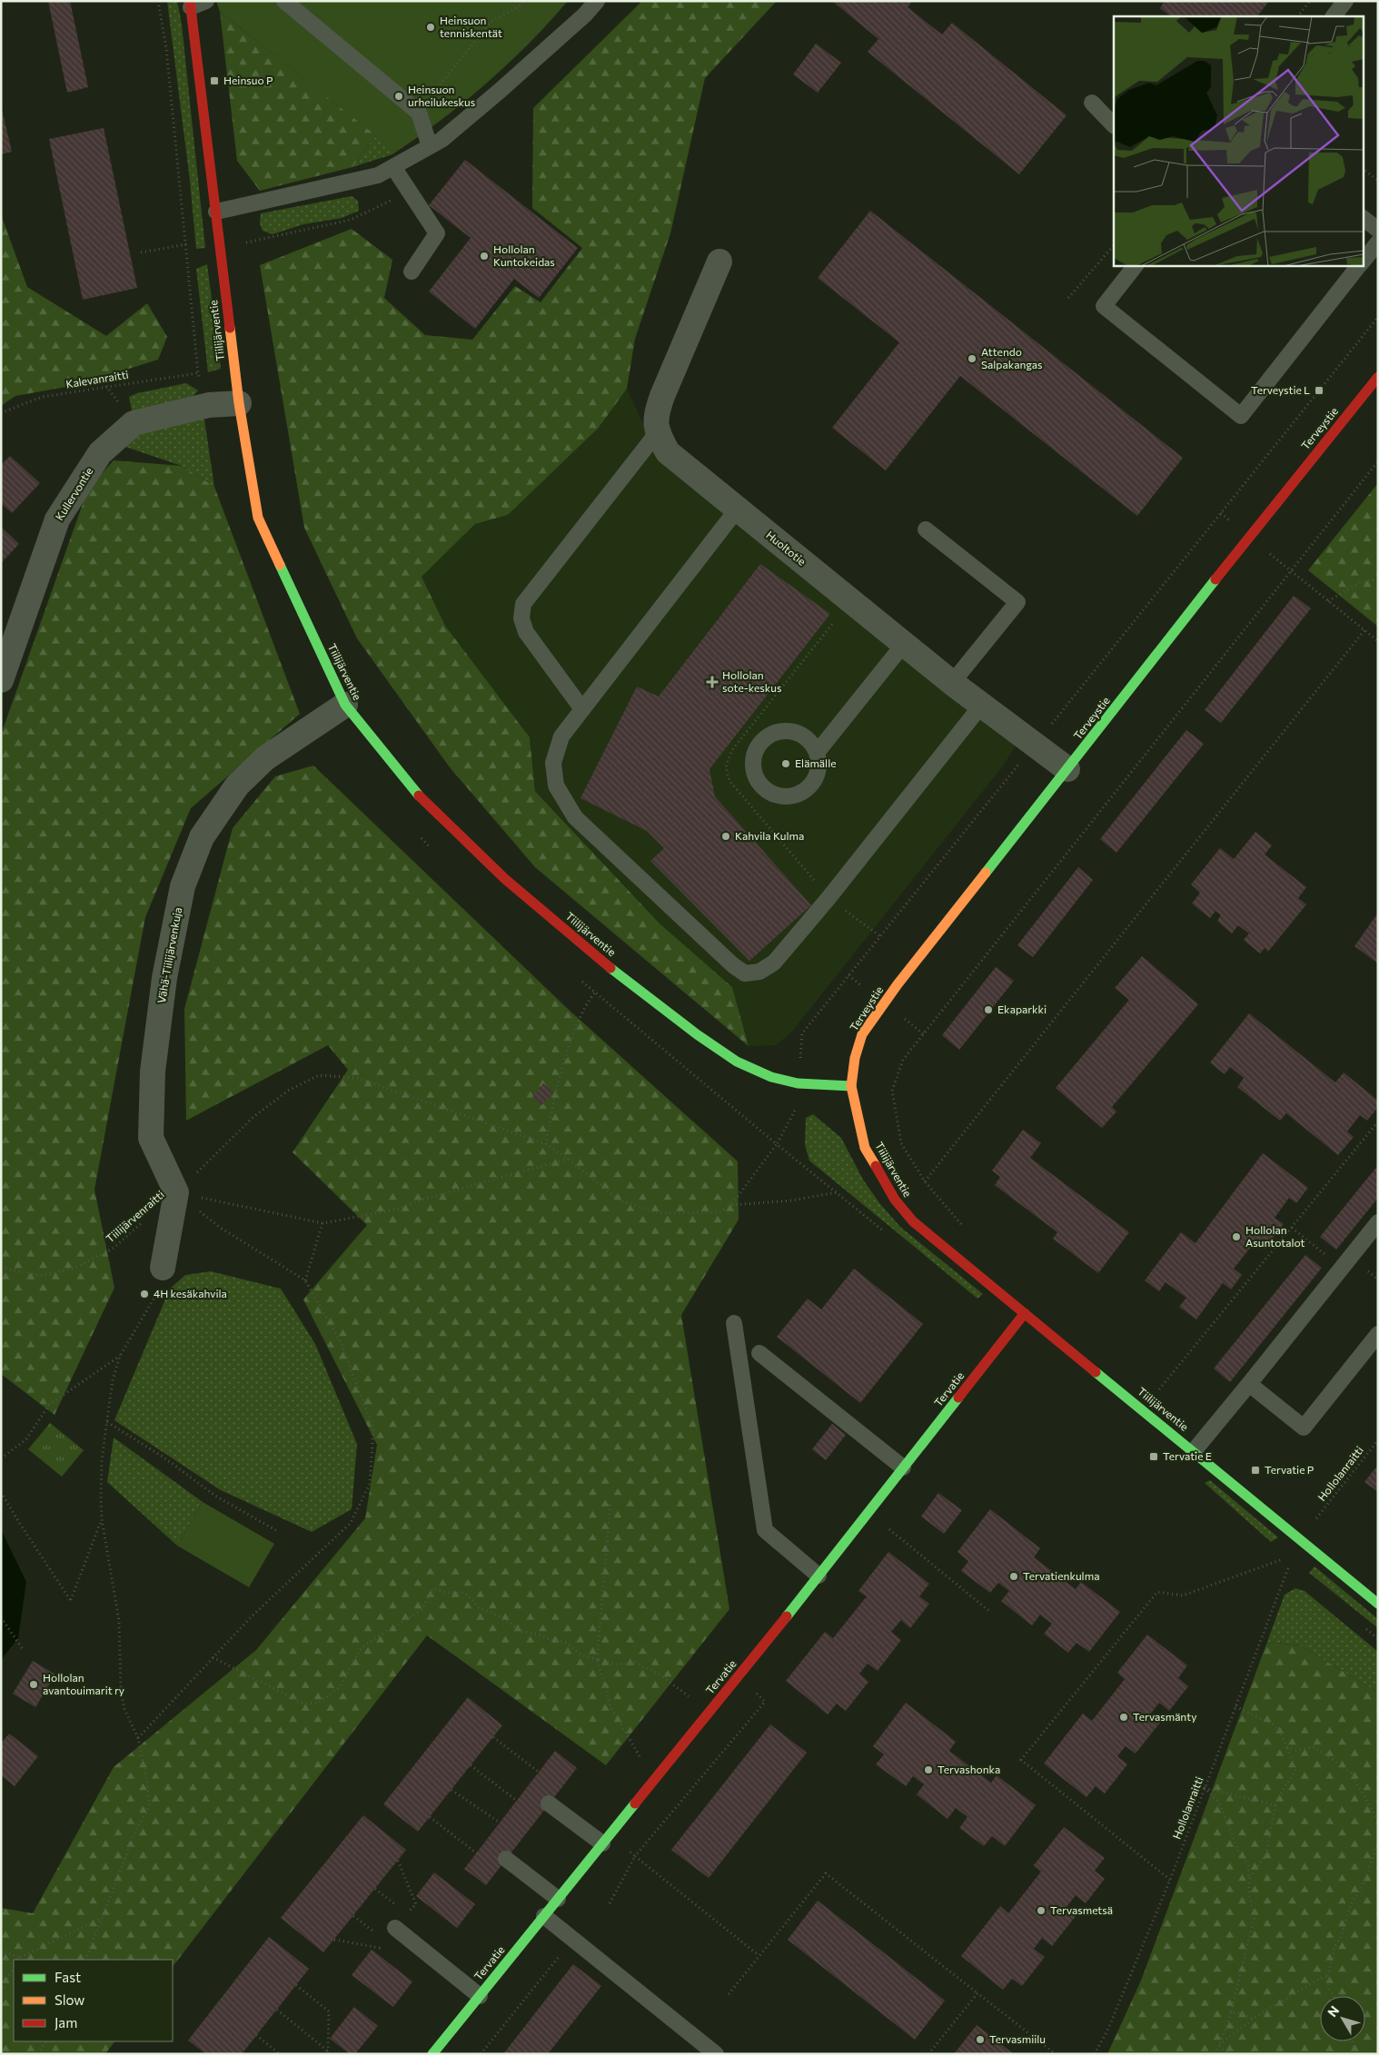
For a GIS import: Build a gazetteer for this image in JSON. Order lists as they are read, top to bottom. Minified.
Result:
{"streets":{"street":["Tiilijärventie","Terveystie","Kullervontie","Huoltotie","Vähä-Tiilijärvenkuja","Tervatie"],"path":["Kalevanraitti","Tiilijärvenraitti","Hollolanraitti"]},"crossings":[["Tiilijärventie","Terveystie"],["Tiilijärventie","Kullervontie"],["Tiilijärventie","Vähä-Tiilijärvenkuja"],["Tiilijärventie","Tervatie"],["Tiilijärventie","Hollolanraitti"],["Terveystie","Huoltotie"]],"places":{"other":["Heinsuon tenniskentät","Heinsuon urheilukeskus","Hollolan Kuntokeidas","Attendo Salpakangas","Elämälle","Kahvila Kulma","Ekaparkki","Hollolan Asuntotalot","4H kesäkahvila","Tervatienkulma","Hollolan avantouimarit ry","Tervasmänty","Tervashonka","Tervasmetsä","Tervasmiilu"],"transit":["Heinsuo P","Terveystie L","Tervatie E","Tervatie P"],"health":["Hollolan sote-keskus"]},"legend":["Fast","Slow","Jam"],"north":"top left"}
